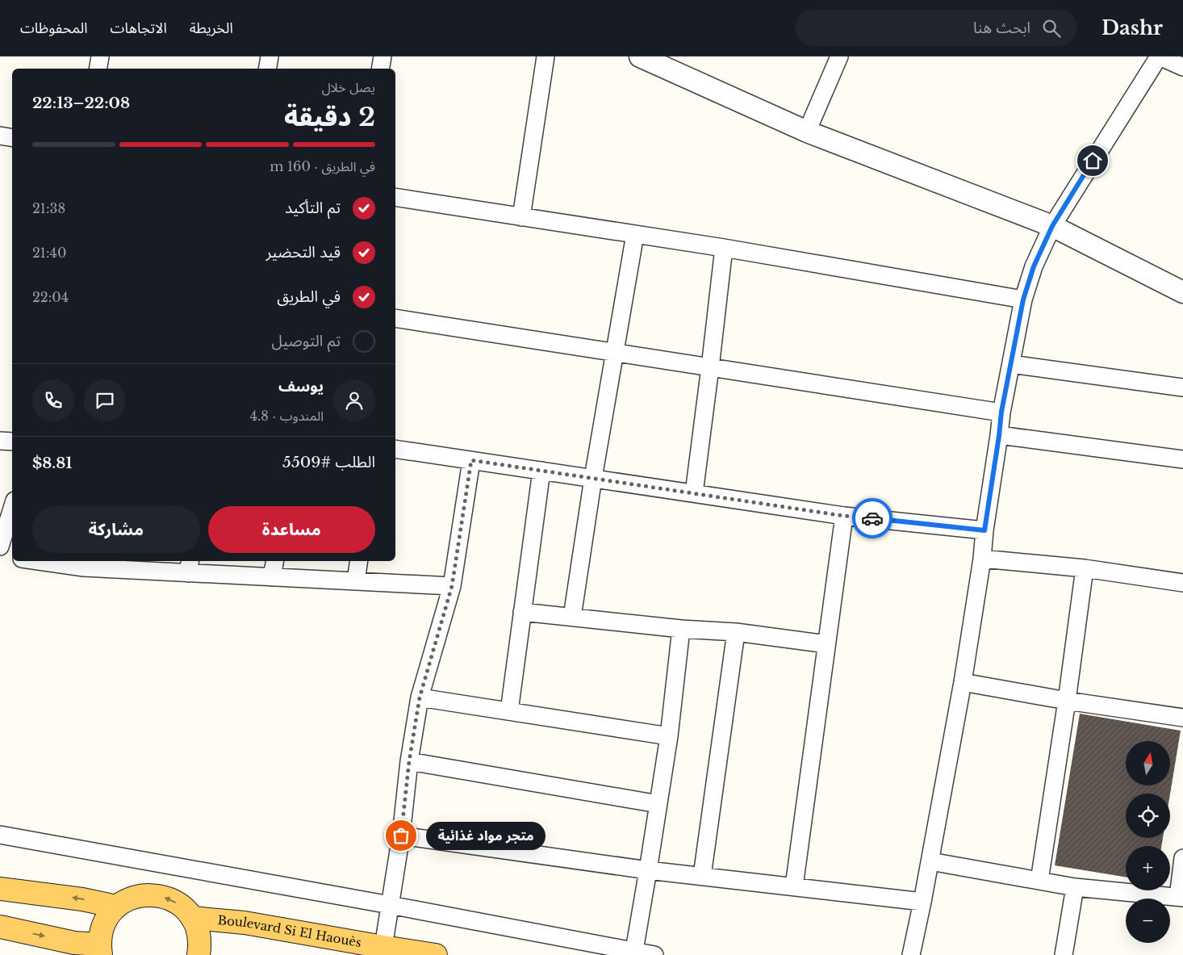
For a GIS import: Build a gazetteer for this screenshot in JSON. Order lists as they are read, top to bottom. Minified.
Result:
{"streets":{"main road":["Boulevard Si El Haouès"]},"places":["متجر مواد غذائية"],"north":"top","page":{"header":"Dashr","search":"ابحث هنا","nav":["الخريطة","الاتجاهات","المحفوظات"],"heading":["2 دقيقة","يصل خلال","22:08–22:13"],"panel":["يوسف","المندوب · 4.8","الطلب #5509","$8.81"],"bar":"في الطريق · 160 m","list":[["تم التأكيد","21:38"],["قيد التحضير","21:40"],["في الطريق","22:04"],"تم التوصيل"],"buttons":["مساعدة","مشاركة"],"map_buttons":["+","−"],"bubble":"متجر مواد غذائية"}}
